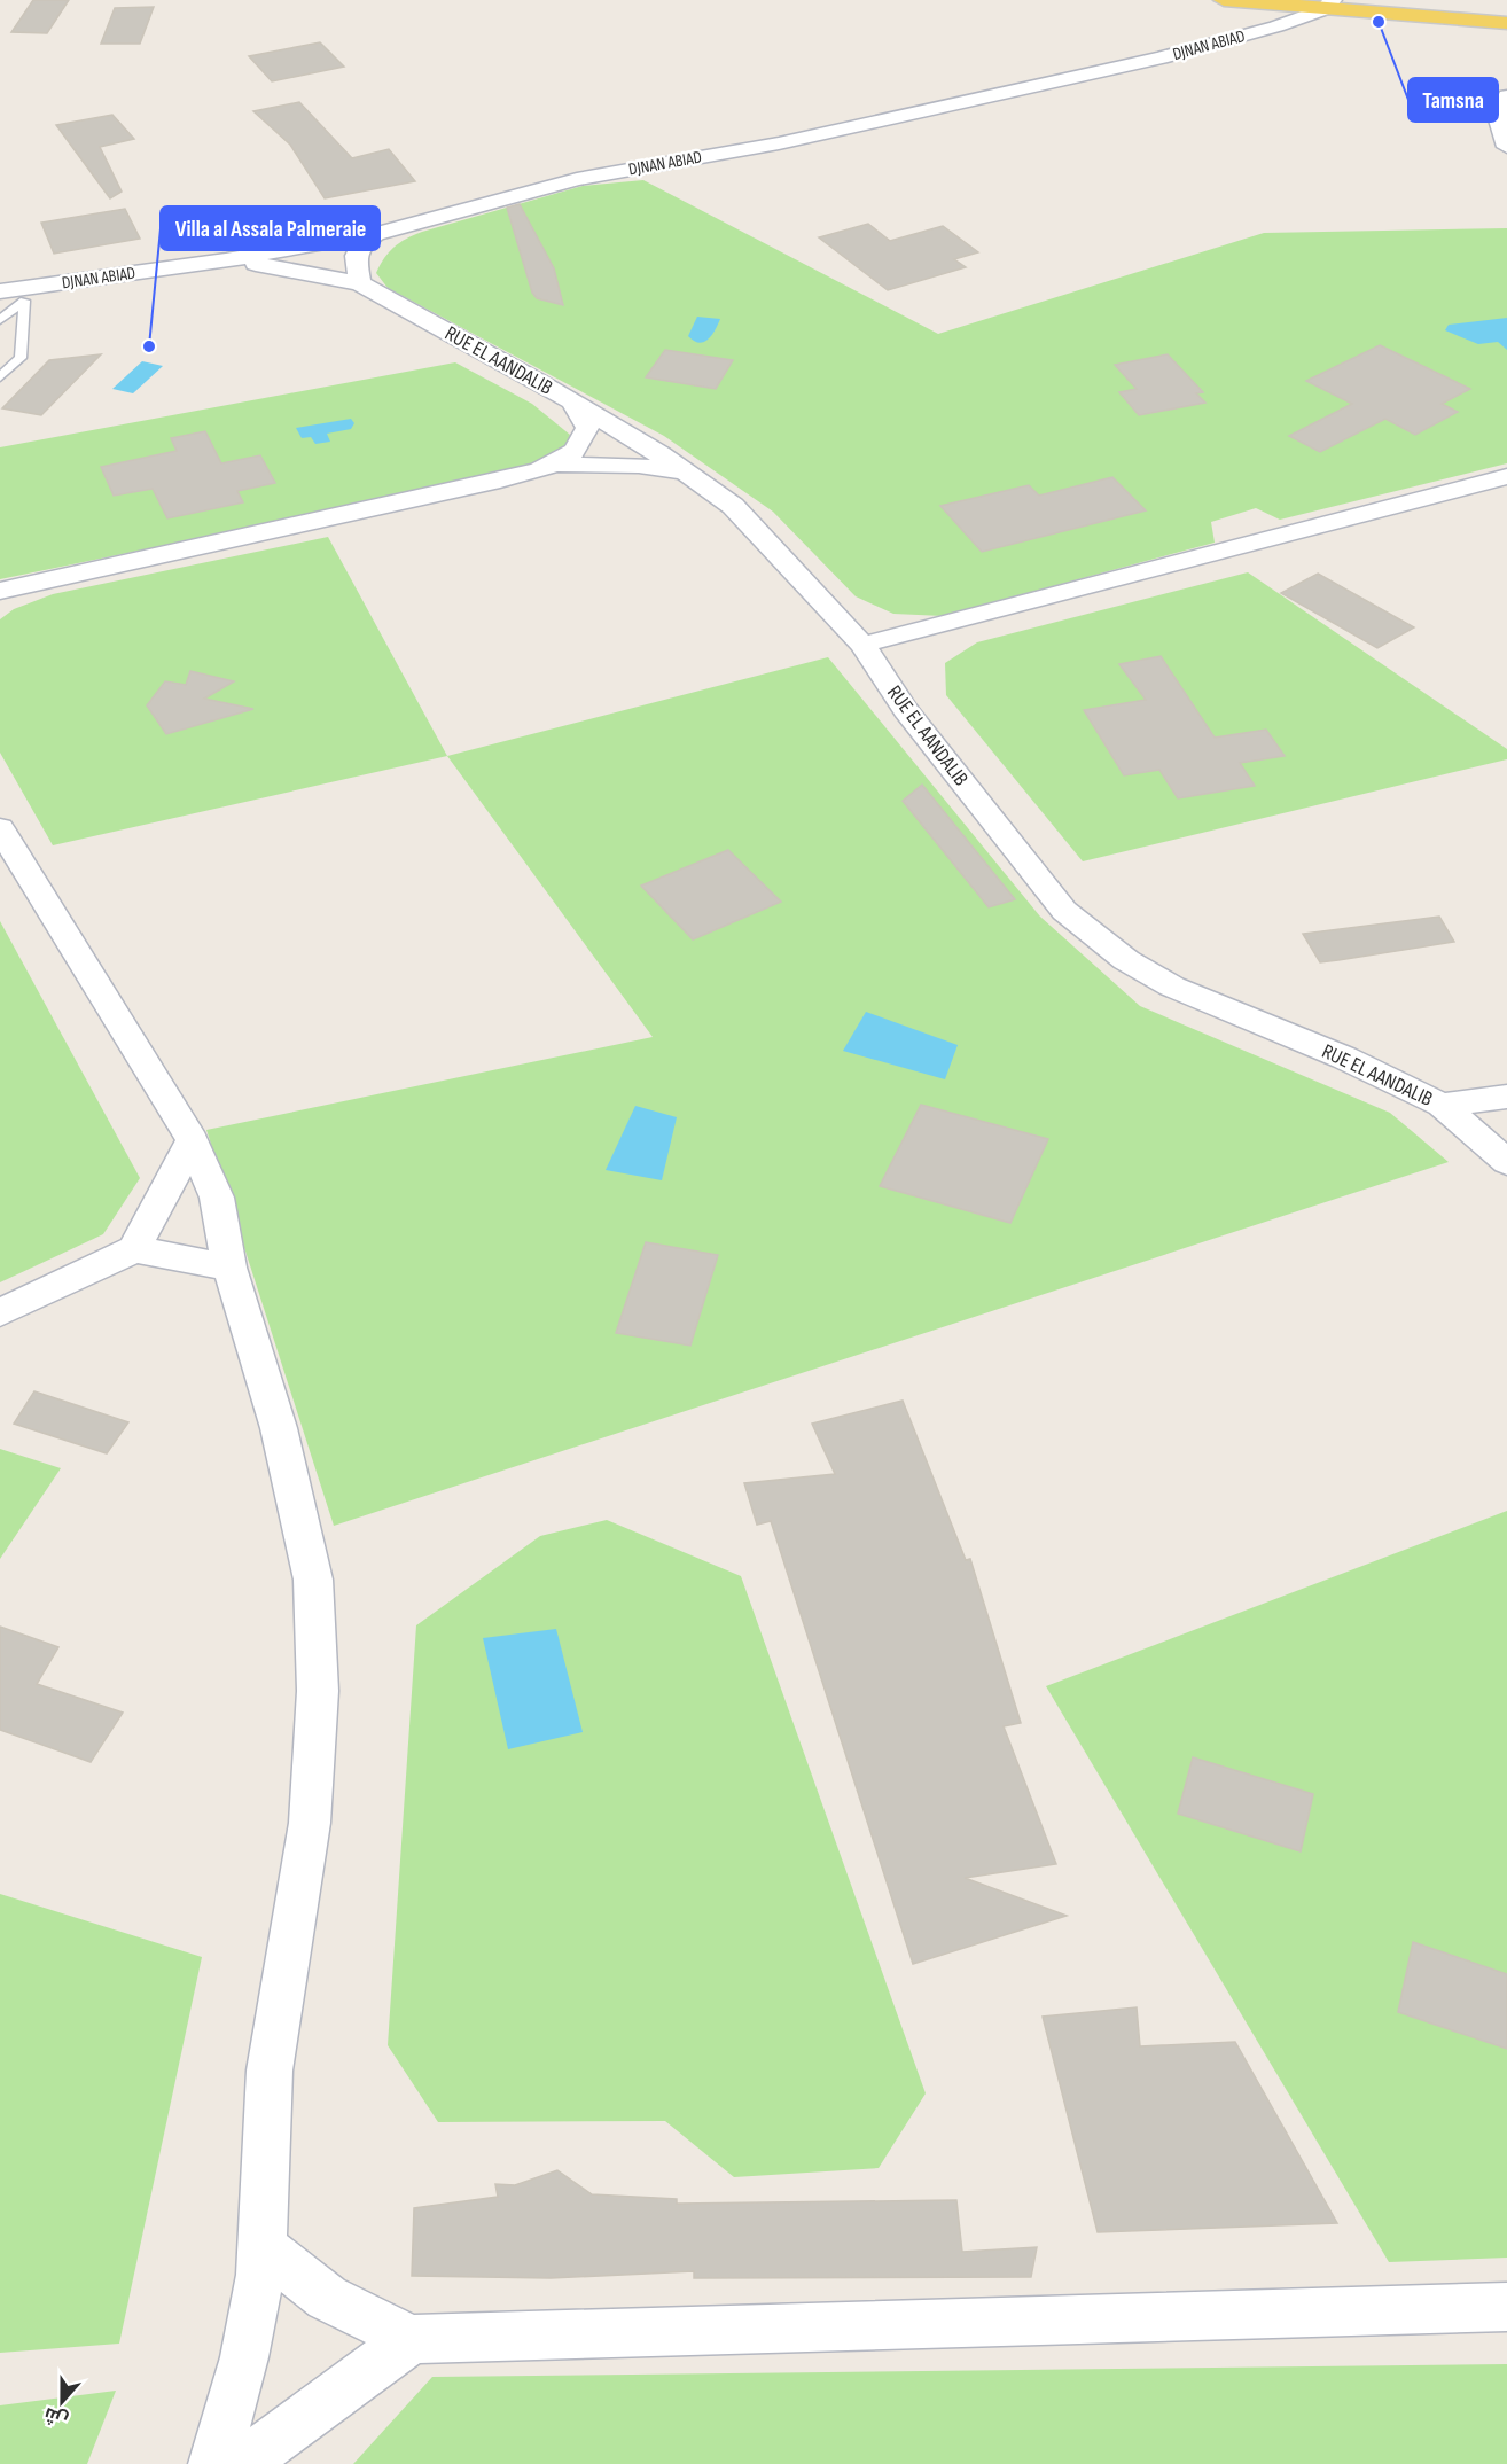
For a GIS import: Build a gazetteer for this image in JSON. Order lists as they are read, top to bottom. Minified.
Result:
{"streets":{"street":["DJNAN ABIAD","RUE EL AANDALIB"]},"crossings":[["DJNAN ABIAD","RUE EL AANDALIB"]],"places":["Tamsna","Villa al Assala Palmeraie"],"north":"bottom"}
